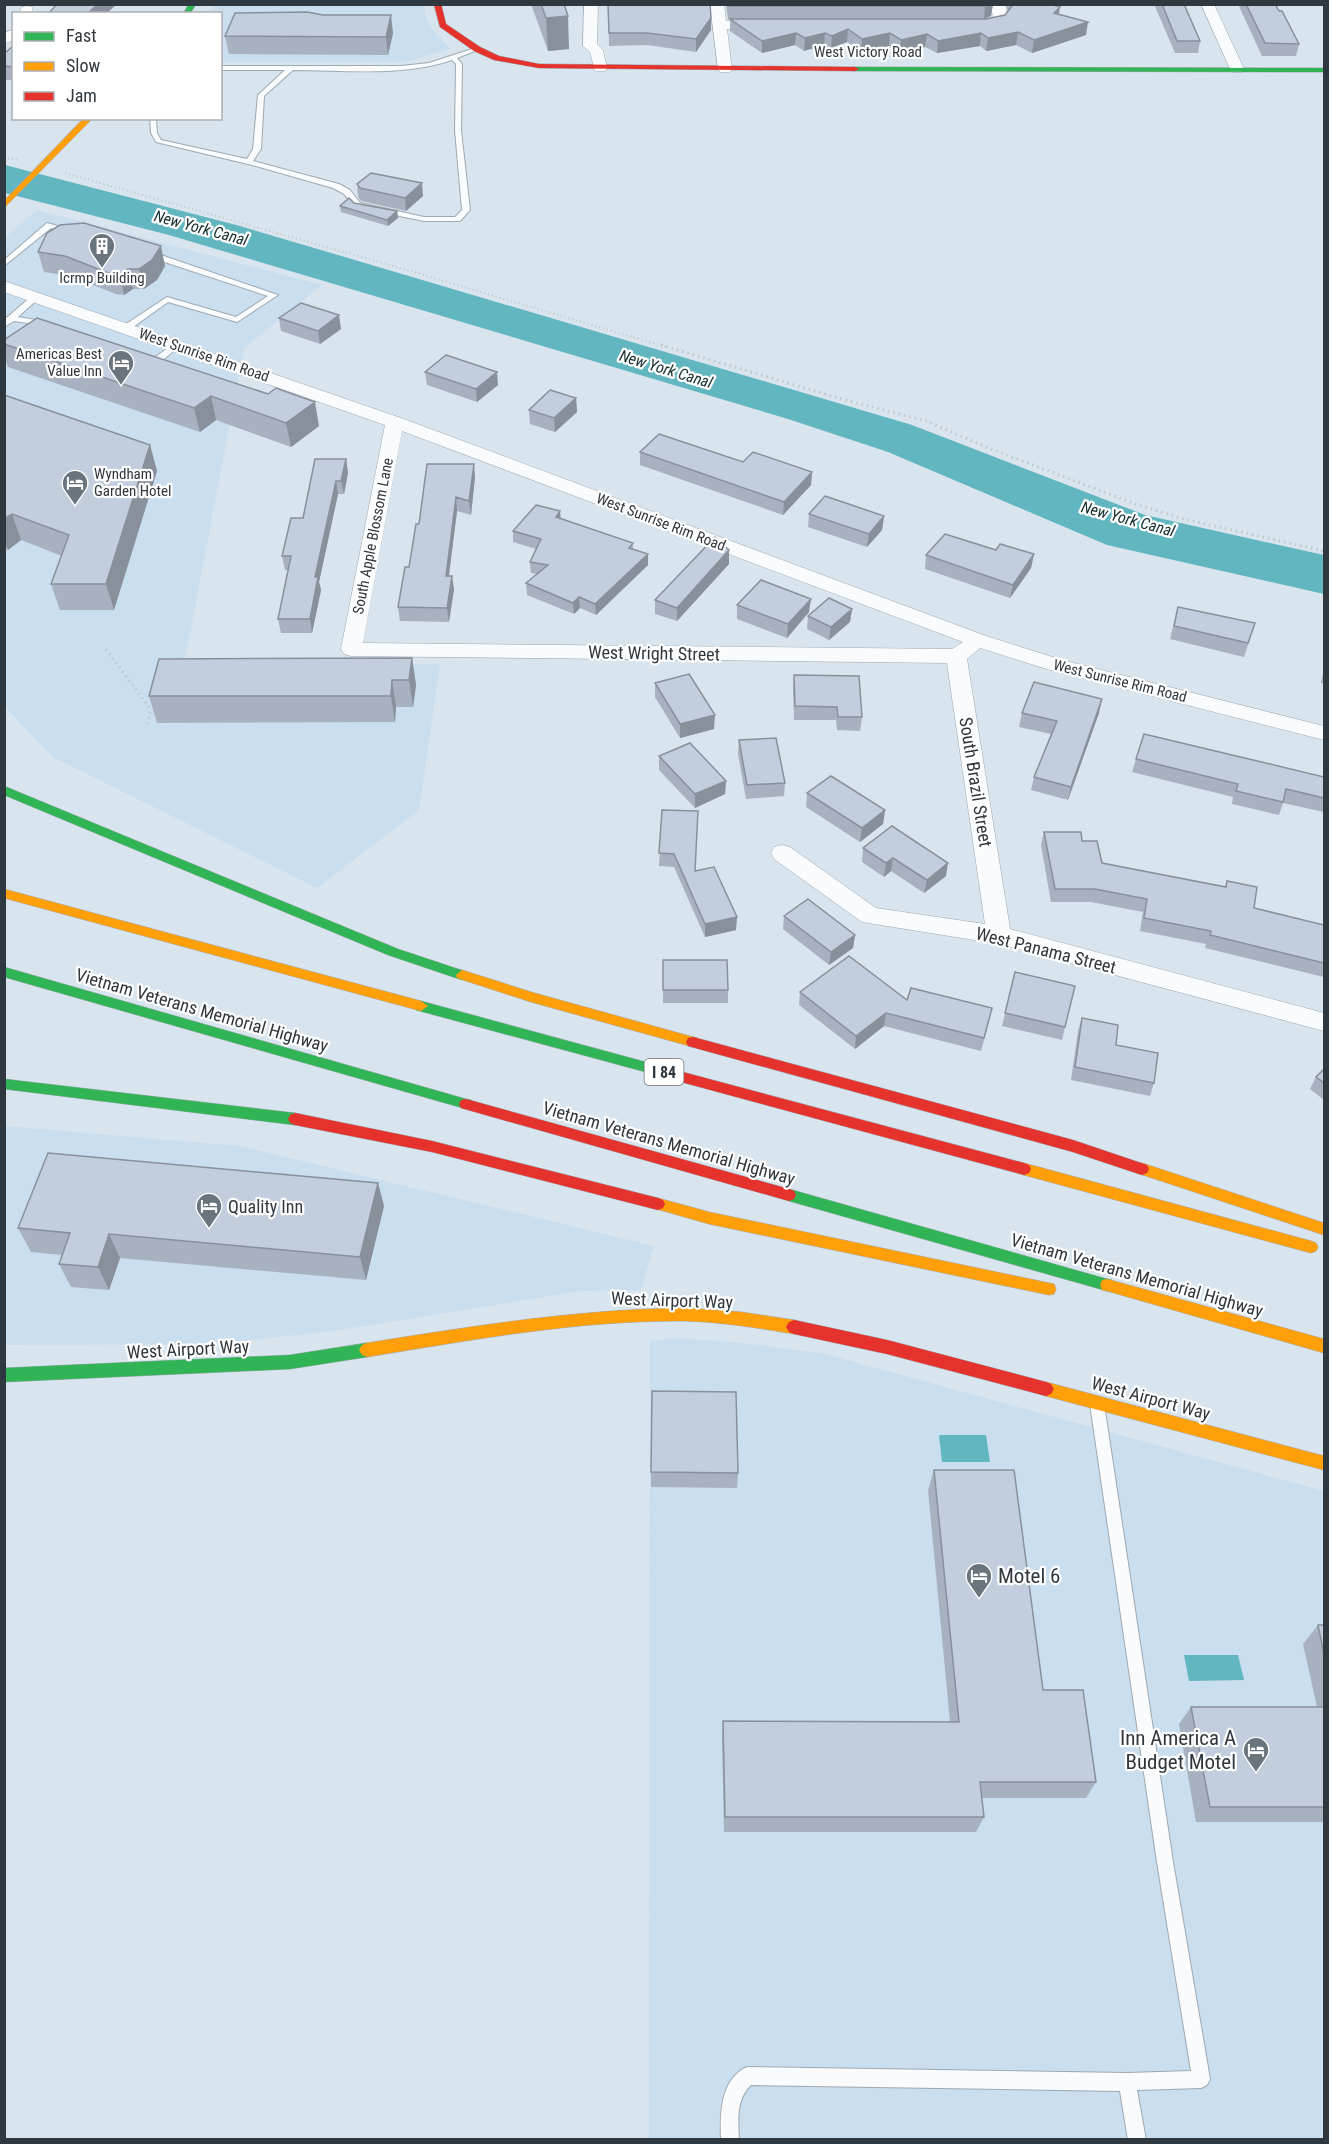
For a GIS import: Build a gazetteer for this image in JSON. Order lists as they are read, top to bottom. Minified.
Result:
{"streets":{"main road":["West Victory Road","Vietnam Veterans Memorial Highway","I 84","West Airport Way"],"street":["West Sunrise Rim Road","South Apple Blossom Lane","West Wright Street","South Brazil Street","West Panama Street"]},"crossings":[["West Sunrise Rim Road","South Apple Blossom Lane"],["South Apple Blossom Lane","West Wright Street"],["West Wright Street","South Brazil Street"],["South Brazil Street","West Panama Street"]],"water":["New York Canal"],"places":{"building":["Icrmp Building"],"hotel":["Americas Best Value Inn","Wyndham Garden Hotel","Quality Inn","Motel 6","Inn America A Budget Motel"]},"legend":["Fast","Slow","Jam"]}
